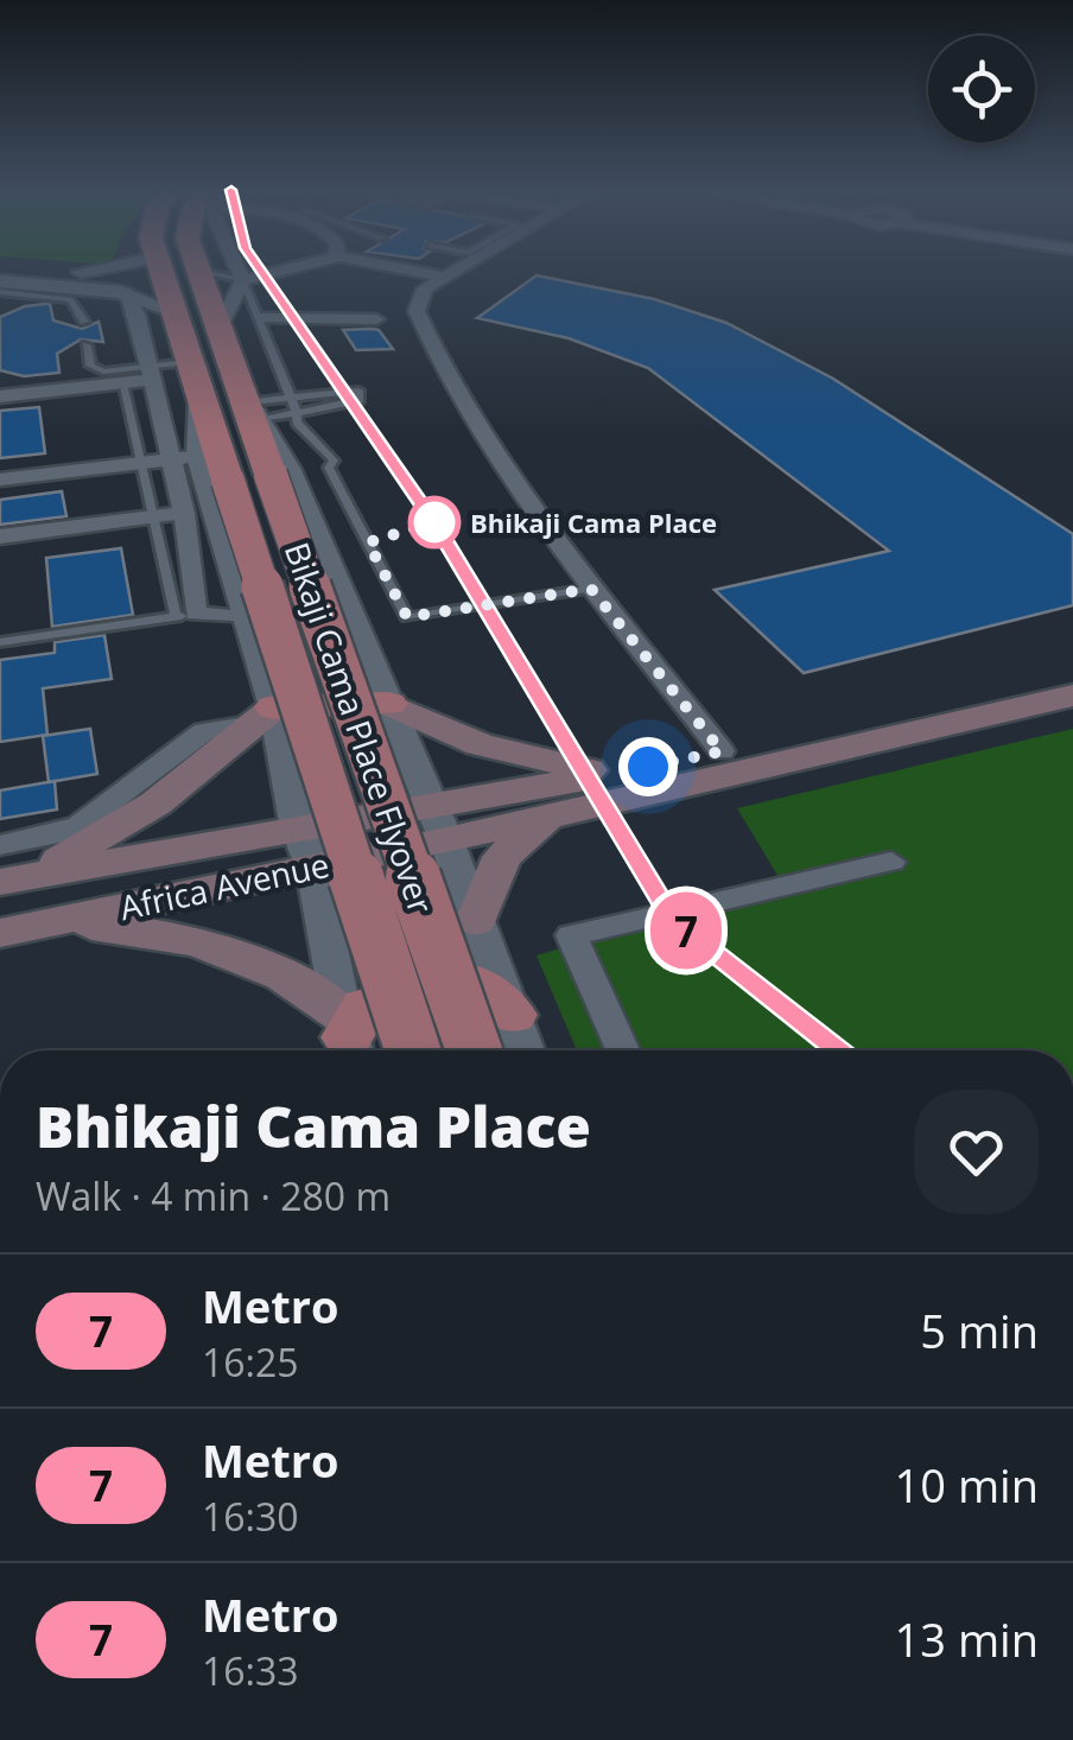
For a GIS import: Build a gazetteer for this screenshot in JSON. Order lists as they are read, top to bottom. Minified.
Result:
{"streets":{"main road":["Bikaji Cama Place Flyover","Africa Avenue"]},"places":["Bhikaji Cama Place"],"lines":["metro line 7"],"page":{"on_map":"7","heading":["Bhikaji Cama Place","Walk · 4 min · 280 m"],"list":[{"mark":"7","name":"Metro","note":"16:25","value":"5 min"},{"mark":"7","name":"Metro","note":"16:30","value":"10 min"},{"mark":"7","name":"Metro","note":"16:33","value":"13 min"}]}}
